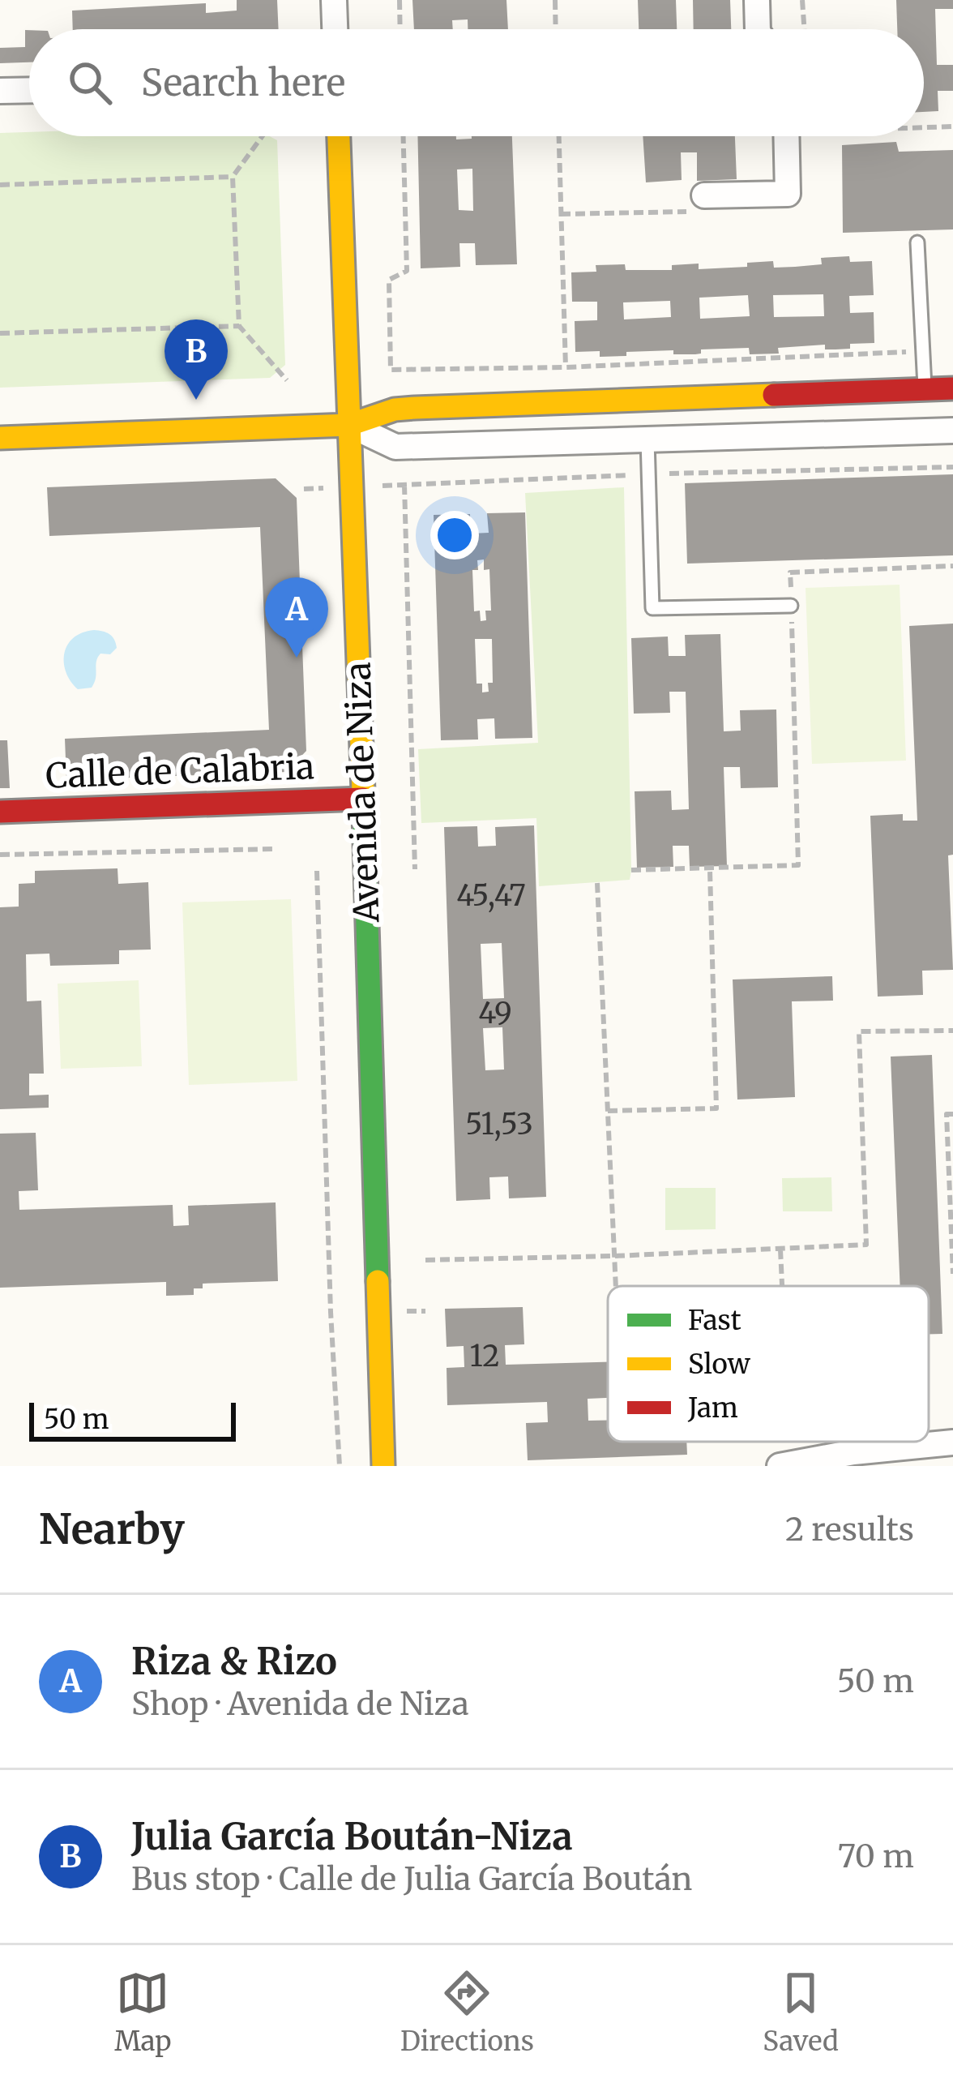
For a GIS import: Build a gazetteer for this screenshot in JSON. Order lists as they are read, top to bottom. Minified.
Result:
{"streets":{"street":["Calle de Calabria","Avenida de Niza"]},"crossings":[["Calle de Calabria","Avenida de Niza"]],"house_numbers":["45,47","49","51,53","12"],"legend":["Fast","Slow","Jam"],"scale_bar":"50 m","page":{"search":"Search here","pins":["B","A"],"scale":"50 m","heading":["Nearby","2 results"],"list":[{"mark":"A","name":"Riza & Rizo","note":"Shop · Avenida de Niza","value":"50 m"},{"mark":"B","name":"Julia García Boután-Niza","note":"Bus stop · Calle de Julia García Boután","value":"70 m"}],"nav":["Map","Directions","Saved"]}}
